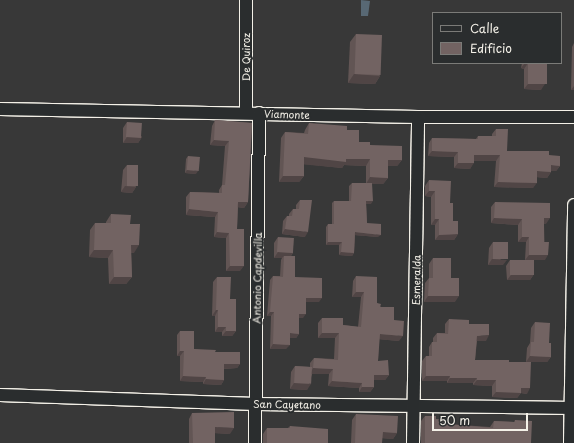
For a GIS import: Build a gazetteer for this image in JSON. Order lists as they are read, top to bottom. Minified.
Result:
{"streets":{"street":["De Quiroz","Viamonte","Antonio Capdevilla","Esmeralda","San Cayetano"]},"crossings":[["De Quiroz","Viamonte"],["Viamonte","Antonio Capdevilla"],["Viamonte","Esmeralda"],["Antonio Capdevilla","San Cayetano"],["Esmeralda","San Cayetano"]],"legend":["Calle","Edificio"],"scale_bar":"50 m"}
